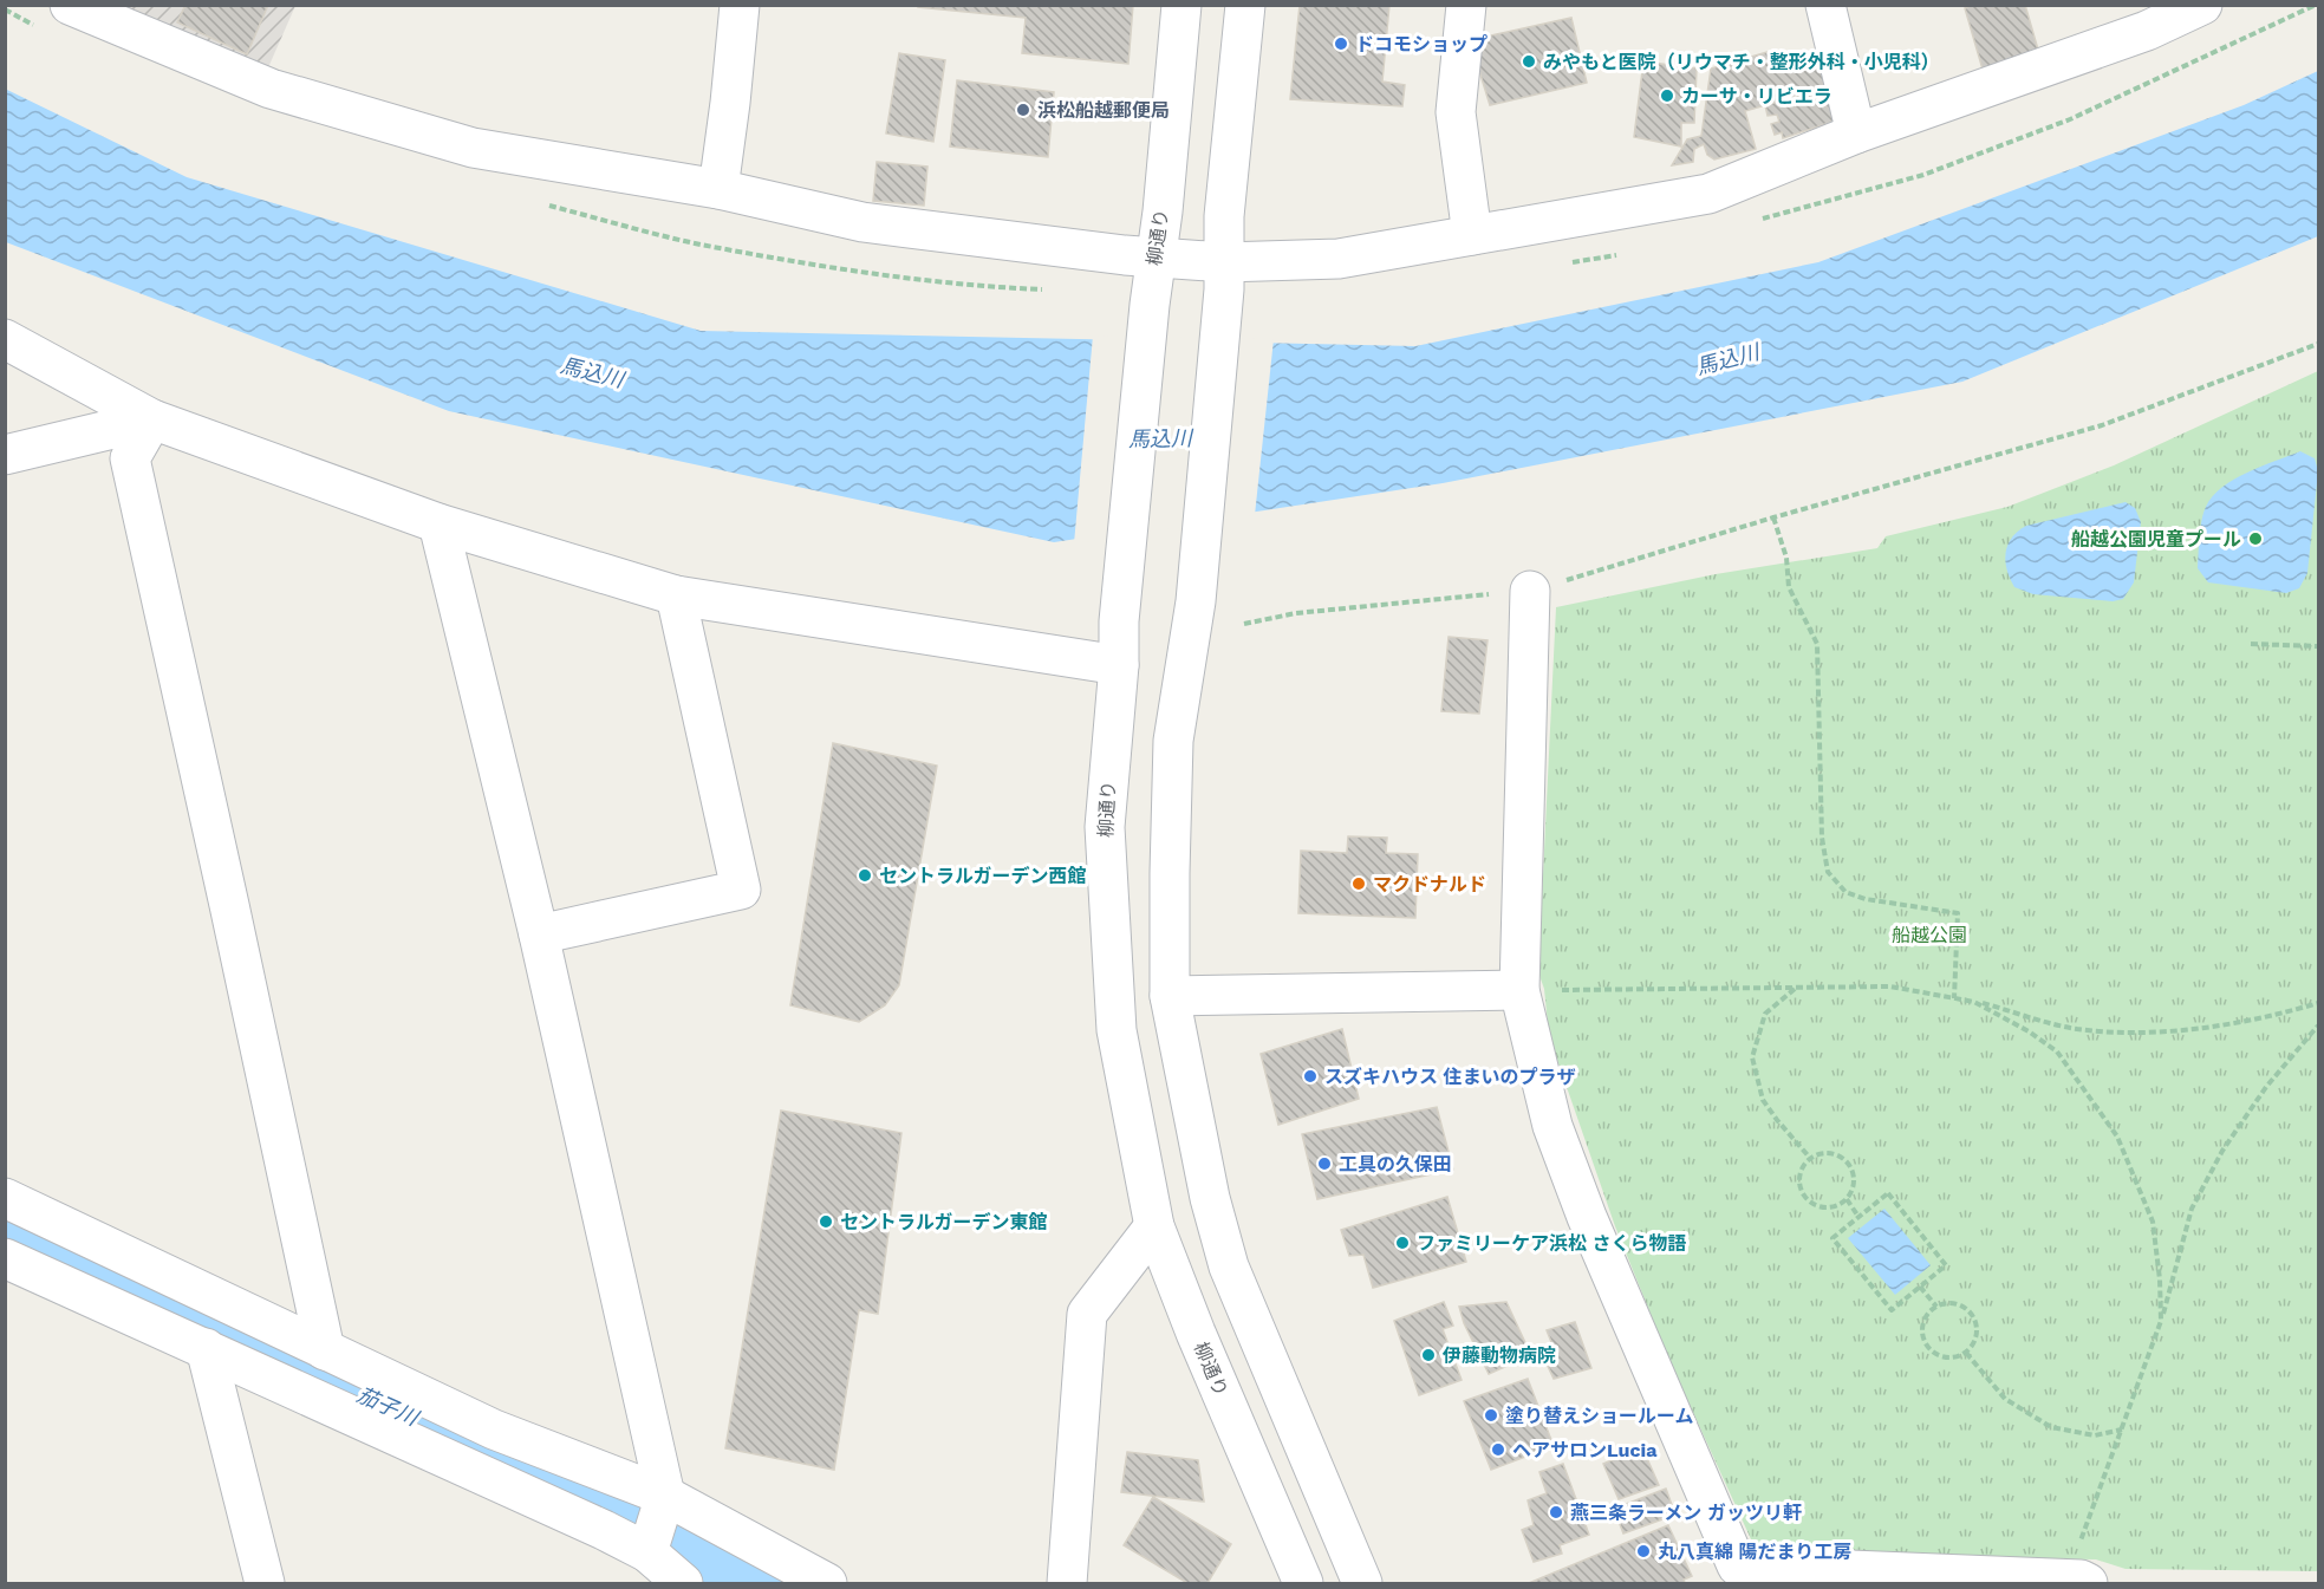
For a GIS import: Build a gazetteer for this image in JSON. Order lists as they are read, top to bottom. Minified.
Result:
{"streets":{"street":["柳通り"]},"water":["馬込川","茄子川"],"parks":["船越公園"],"places":["ドコモショップ","みやもと医院（リウマチ・整形外科・小児科）","カーサ・リビエラ","浜松船越郵便局","船越公園児童プール","セントラルガーデン西館","マクドナルド","スズキハウス 住まいのプラザ","工具の久保田","セントラルガーデン東館","ファミリーケア浜松 さくら物語","伊藤動物病院","塗り替えショールーム","ヘアサロンLucia","燕三条ラーメン ガッツリ軒","丸八真綿 陽だまり工房"]}
